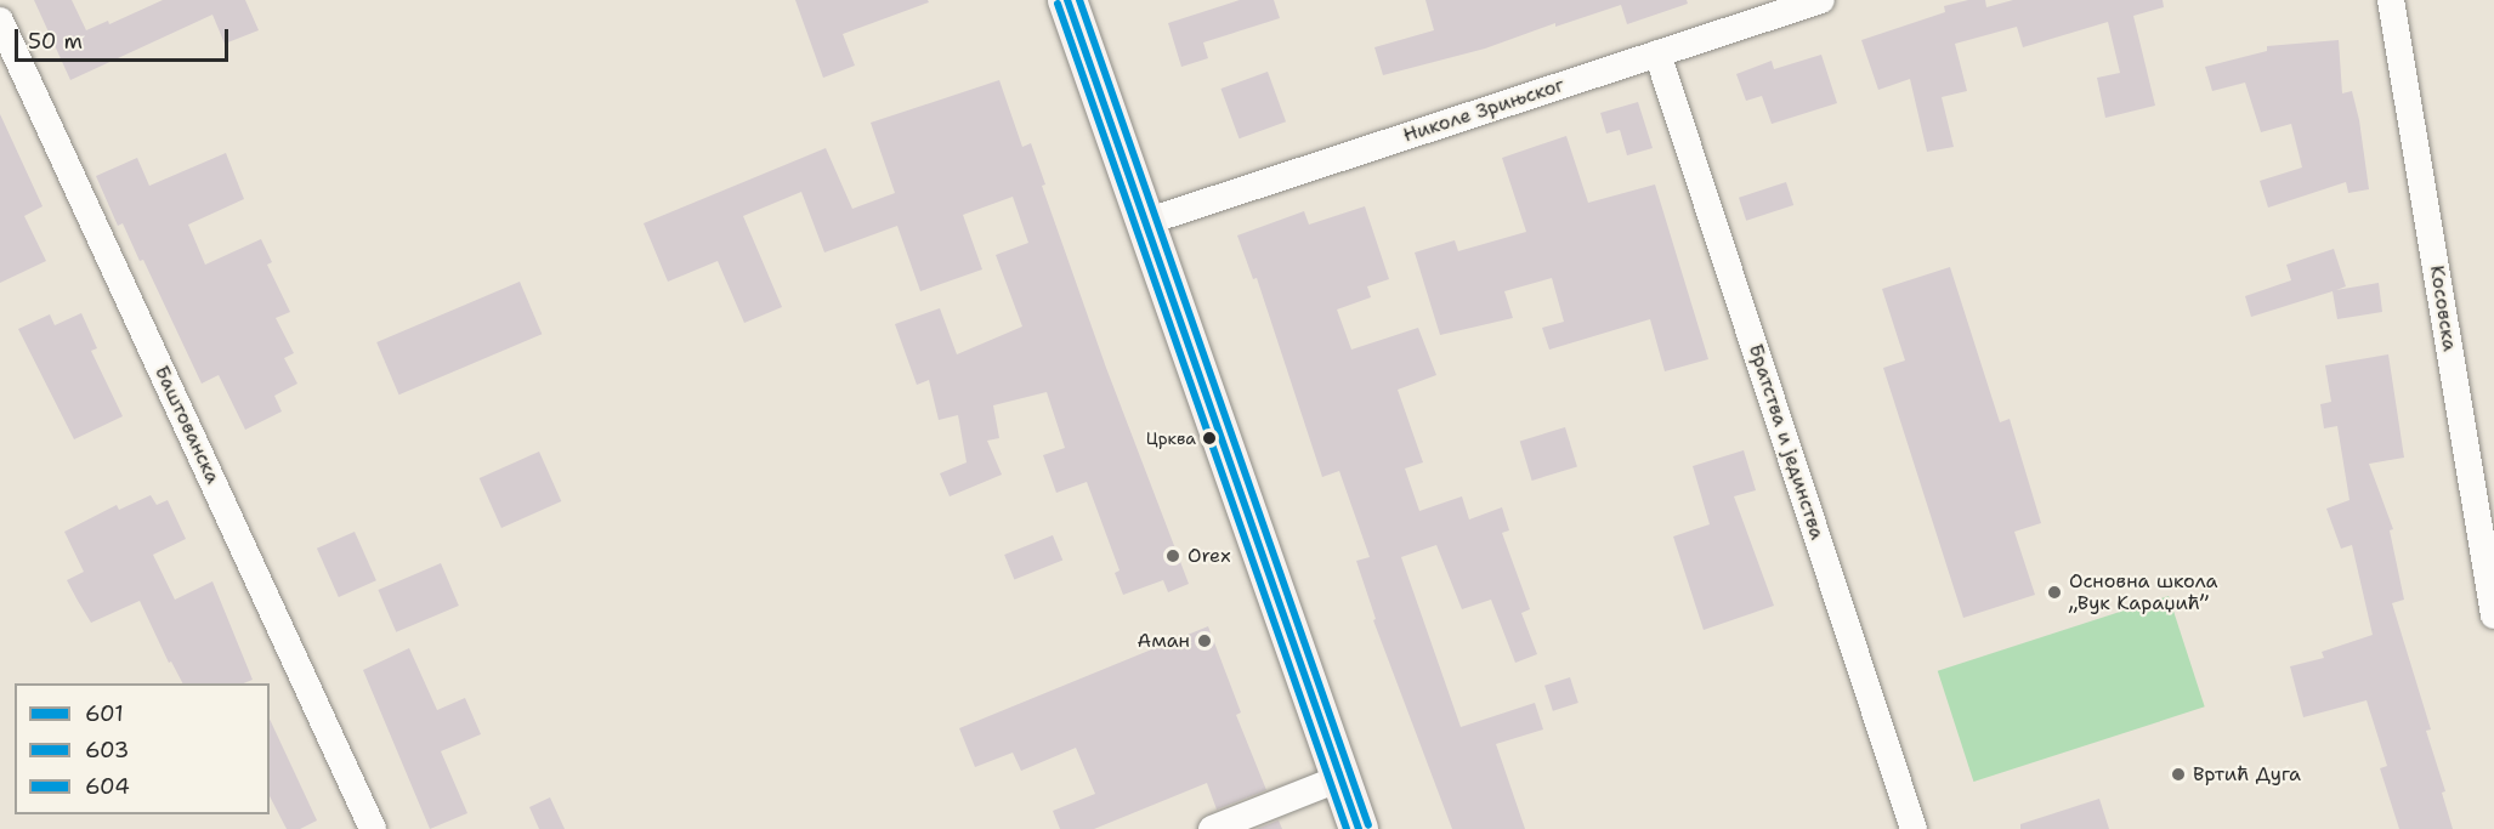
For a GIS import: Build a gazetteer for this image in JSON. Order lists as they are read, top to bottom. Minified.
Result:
{"streets":{"street":["Николе Зрињског","Косовска","Баштованска","Братства и јединства"]},"crossings":[["Николе Зрињског","Братства и јединства"]],"places":["Црква","Orex","Основна школа „Вук Караџић”","Аман","Вртић Дуга"],"lines":["transit line 601","transit line 604","transit line 603"],"legend":["601","603","604"],"scale_bar":"50 m"}
